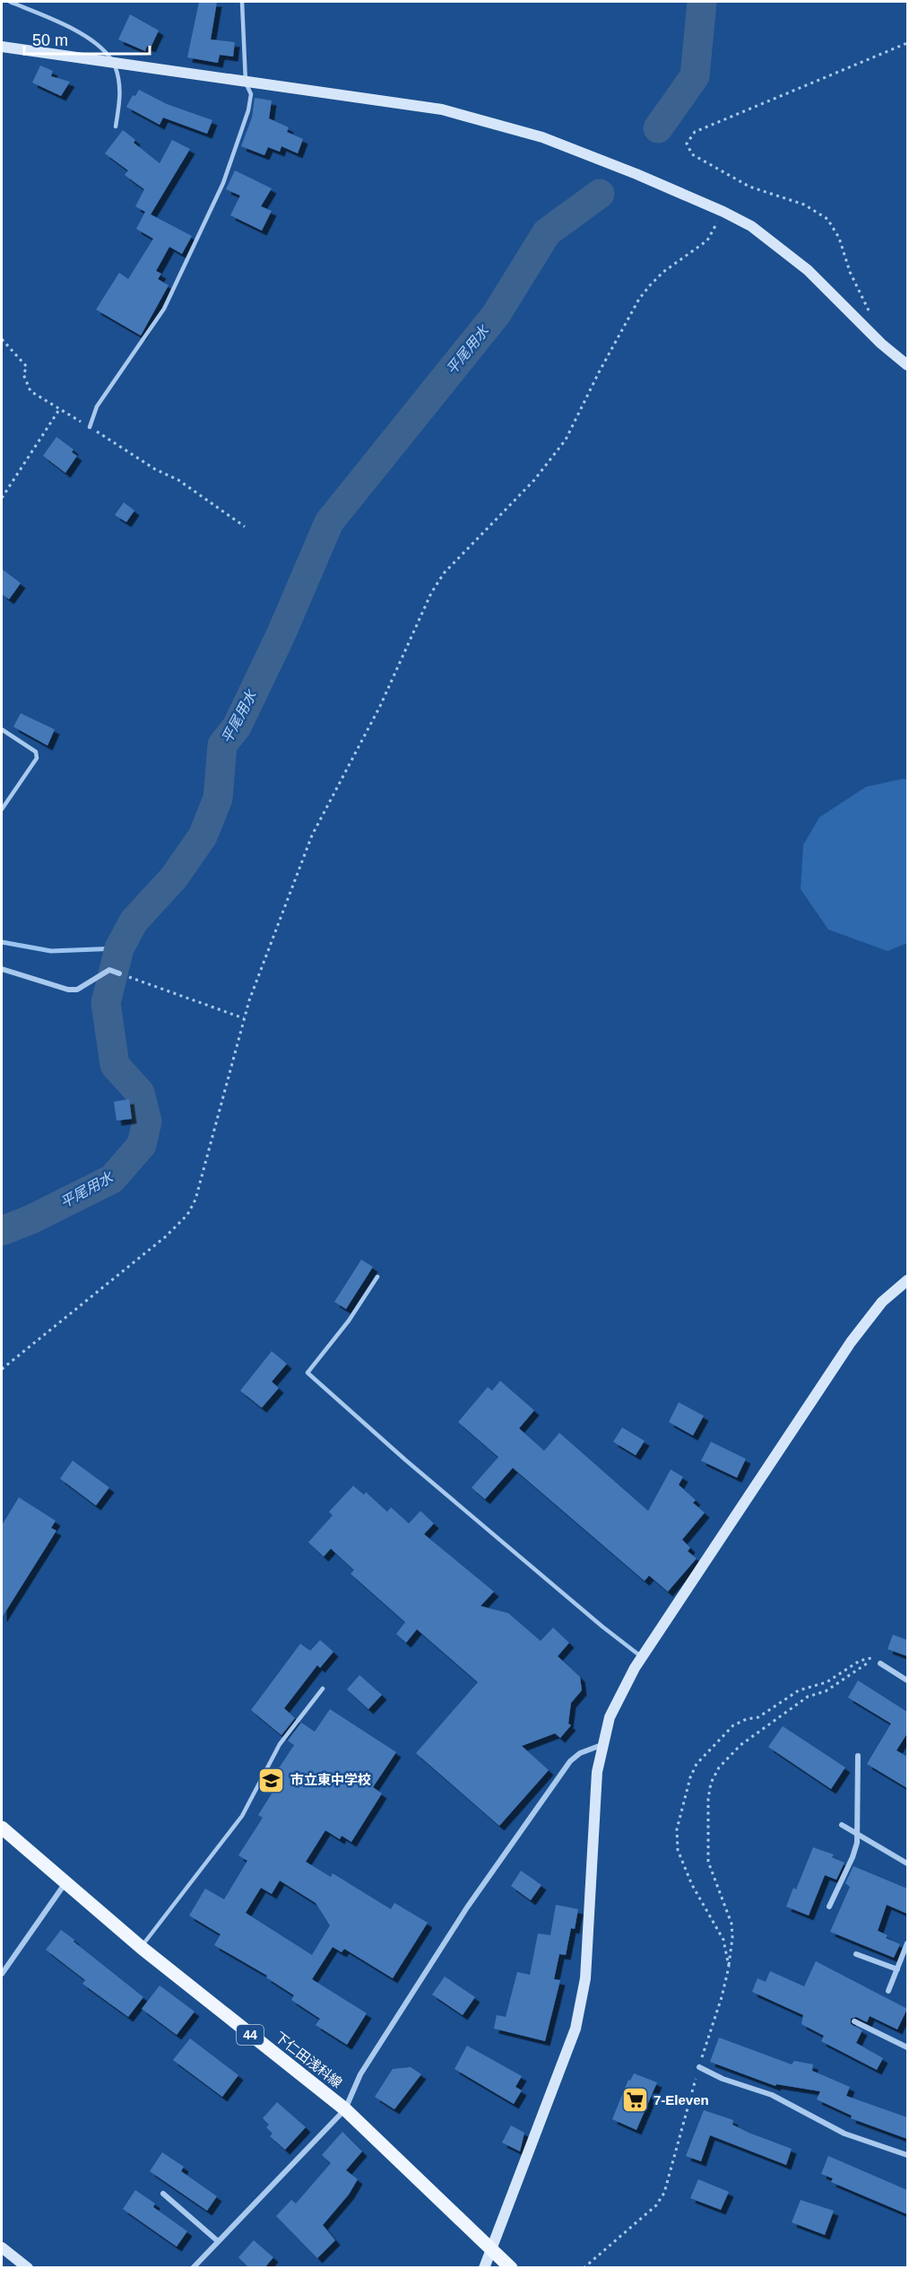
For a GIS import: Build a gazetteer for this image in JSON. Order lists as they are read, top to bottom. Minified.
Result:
{"streets":{"main road":["44","下仁田浅科線"]},"water":["平尾用水"],"places":{"school or university":["市立東中学校"],"supermarket":["7-Eleven"]},"scale_bar":"50 m"}
